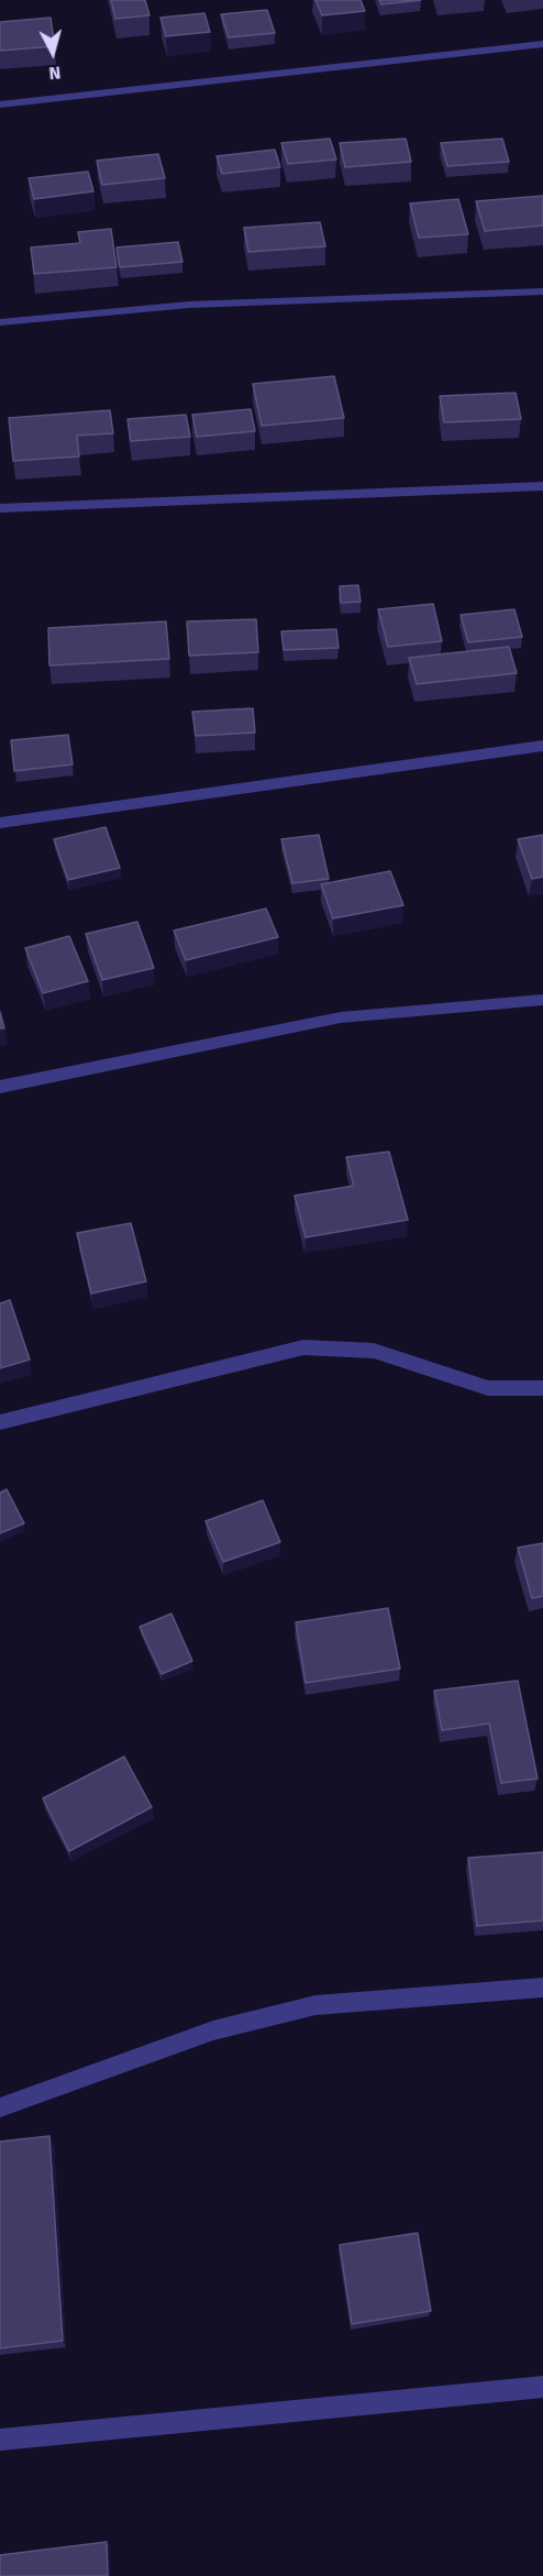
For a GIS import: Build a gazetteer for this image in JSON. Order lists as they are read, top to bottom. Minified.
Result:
{"north":"bottom"}
